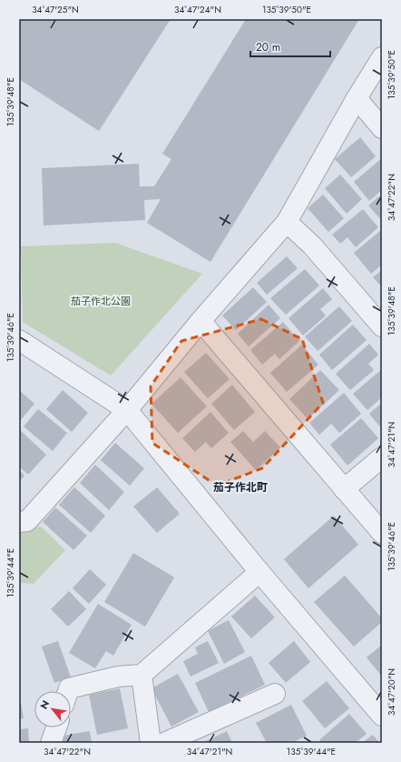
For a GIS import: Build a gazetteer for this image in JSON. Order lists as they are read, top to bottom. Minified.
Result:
{"districts":["茄子作北町"],"parks":["茄子作北公園"],"scale_bar":"20 m","north":"top left","coordinates":["34°47'25\"N","34°47'24\"N","135°39'50\"E","135°39'48\"E","34°47'22\"N","135°39'46\"E","34°47'21\"N","135°39'44\"E","34°47'20\"N"]}
